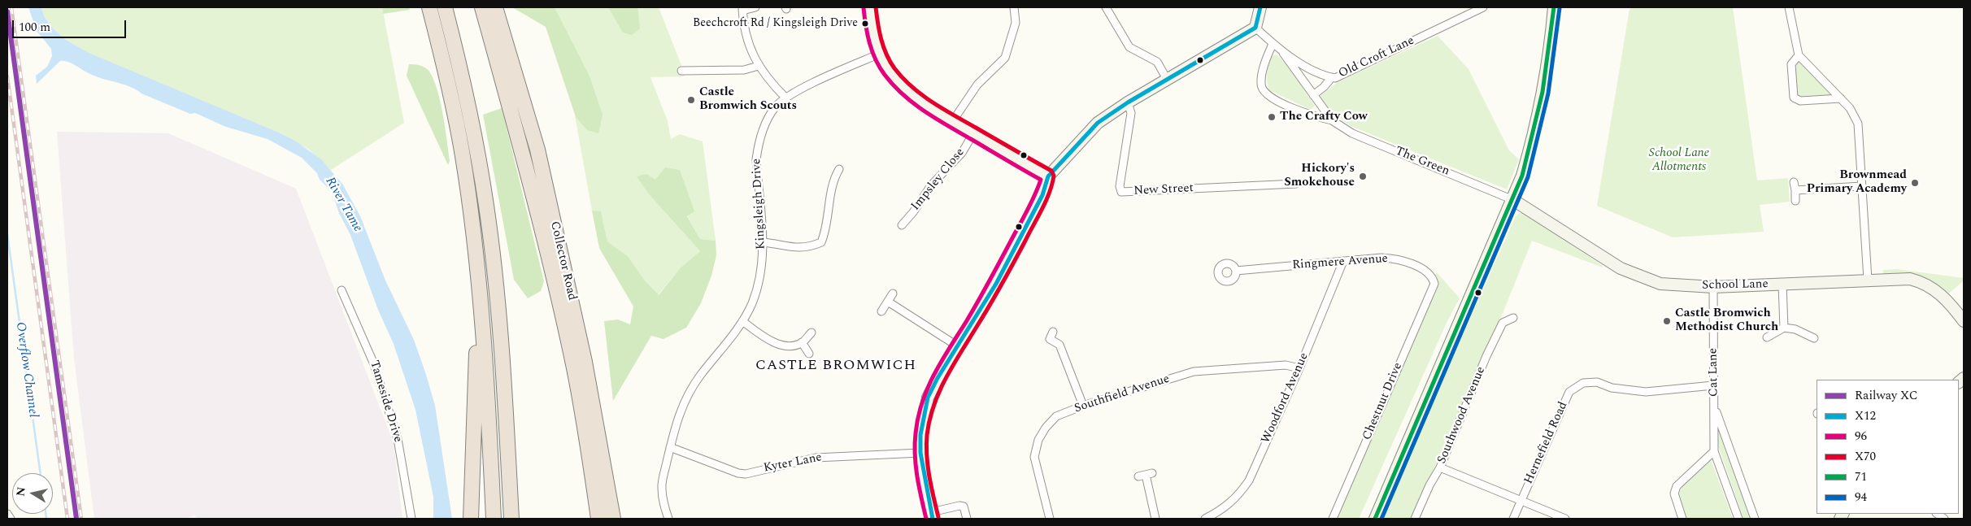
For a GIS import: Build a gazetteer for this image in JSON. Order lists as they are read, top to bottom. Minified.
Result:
{"streets":{"highway":["Collector Road"],"main road":["School Lane"],"street":["Old Croft Lane","The Green","Impsley Close","New Street","Kingsleigh Drive","Ringmere Avenue","Cat Lane","Southfield Avenue","Woodford Avenue","Tameside Drive","Chestnut Drive","Southwood Avenue","Hernefield Road","Kyter Lane"]},"crossings":[["Old Croft Lane","The Green"],["The Green","School Lane"],["Kingsleigh Drive","Kyter Lane"],["Ringmere Avenue","Woodford Avenue"],["Ringmere Avenue","Chestnut Drive"],["School Lane","Cat Lane"],["Cat Lane","Hernefield Road"],["Southfield Avenue","Woodford Avenue"]],"districts":["CASTLE BROMWICH"],"water":["River Tame","Overflow Channel"],"parks":["School Lane Allotments"],"places":["Beechcroft Rd / Kingsleigh Drive","Castle Bromwich Scouts","The Crafty Cow","Hickory's Smokehouse","Brownmead Primary Academy","Castle Bromwich Methodist Church"],"lines":["transit line X12","transit line X70","transit line 71","transit line 96","transit line 94","rail line XC"],"legend":["Railway XC","X12","96","X70","71","94"],"scale_bar":"100 m","north":"left"}
